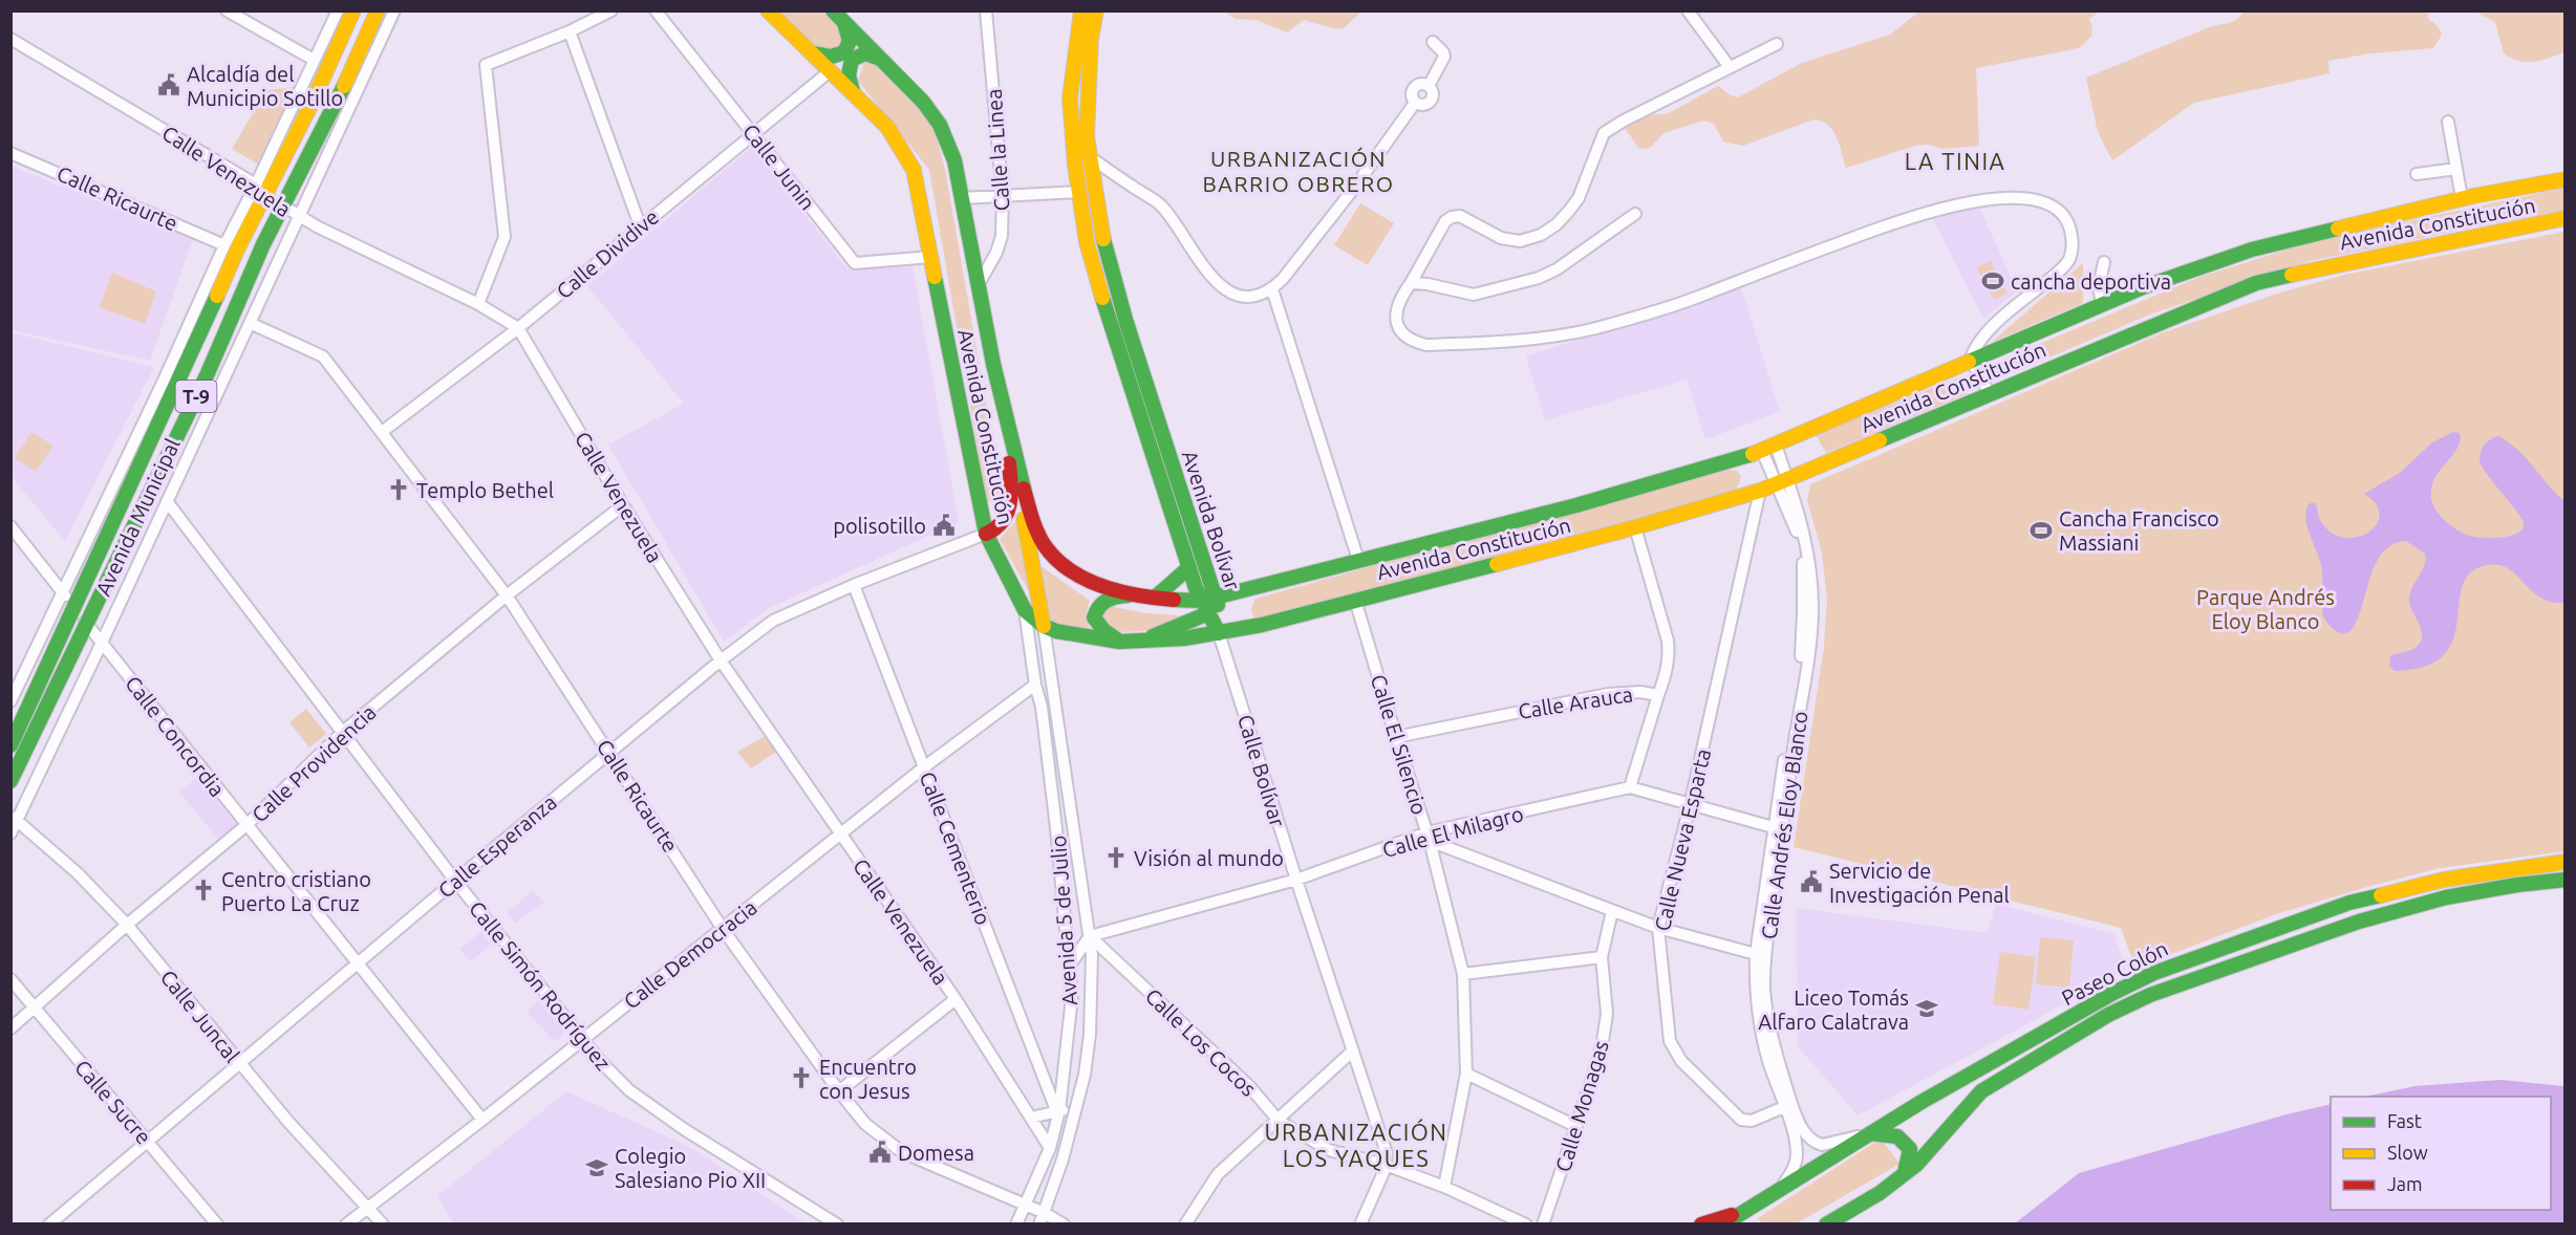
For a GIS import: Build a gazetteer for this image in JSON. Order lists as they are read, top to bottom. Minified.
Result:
{"streets":{"main road":["Avenida Constitución","T-9","Avenida Municipal","Avenida Bolívar","Paseo Colón"],"street":["Calle la Linea","Calle Junin","Calle Venezuela","Calle Ricaurte","Calle Dividive","Calle Arauca","Calle Concordia","Calle El Silencio","Calle Providencia","Calle Bolívar","Calle Andrés Eloy Blanco","Calle El Milagro","Calle Nueva Esparta","Calle Esperanza","Calle Cementerio","Avenida 5 de Julio","Calle Democracia","Calle Simón Rodríguez","Calle Juncal","Calle Los Cocos","Calle Sucre","Calle Monagas"]},"crossings":[["Calle la Linea","Avenida Constitución"],["Calle Junin","Avenida Constitución"],["Calle Junin","Calle Dividive"],["Calle Venezuela","Calle Dividive"],["Calle Venezuela","Avenida Municipal"],["Calle Venezuela","Calle Providencia"],["Calle Venezuela","Calle Esperanza"],["Calle Venezuela","Avenida 5 de Julio"],["Calle Venezuela","Calle Democracia"],["Calle Ricaurte","Calle Dividive"],["Calle Ricaurte","Avenida Municipal"],["Calle Ricaurte","Calle Providencia"],["Calle Ricaurte","Calle Esperanza"],["Calle Ricaurte","Avenida 5 de Julio"],["Calle Ricaurte","Calle Democracia"],["Avenida Constitución","Calle Dividive"],["Avenida Constitución","Avenida Bolívar"],["Avenida Constitución","Calle Arauca"],["Avenida Constitución","Calle El Silencio"],["Avenida Constitución","Calle Bolívar"],["Avenida Constitución","Calle Andrés Eloy Blanco"],["Avenida Constitución","Calle Nueva Esparta"],["Avenida Constitución","Calle Esperanza"],["Avenida Constitución","Avenida 5 de Julio"],["Avenida Municipal","Calle Concordia"],["Avenida Municipal","Calle Simón Rodríguez"],["Avenida Municipal","Calle Juncal"],["Avenida Bolívar","Calle Bolívar"],["Calle Arauca","Calle El Silencio"],["Calle Concordia","Calle Providencia"],["Calle Concordia","Calle Esperanza"],["Calle Concordia","Calle Democracia"],["Calle El Silencio","Calle El Milagro"],["Calle El Silencio","Calle Los Cocos"],["Calle Providencia","Calle Simón Rodríguez"],["Calle Providencia","Calle Juncal"],["Calle Providencia","Calle Sucre"],["Calle Bolívar","Calle El Milagro"],["Calle Bolívar","Calle Los Cocos"],["Calle Andrés Eloy Blanco","Calle El Milagro"],["Calle Andrés Eloy Blanco","Calle Nueva Esparta"],["Calle Andrés Eloy Blanco","Paseo Colón"],["Calle El Milagro","Calle Nueva Esparta"],["Calle El Milagro","Avenida 5 de Julio"],["Calle El Milagro","Calle Los Cocos"],["Calle Esperanza","Calle Cementerio"],["Calle Esperanza","Calle Simón Rodríguez"],["Calle Esperanza","Calle Juncal"],["Calle Esperanza","Calle Sucre"],["Calle Cementerio","Avenida 5 de Julio"],["Calle Cementerio","Calle Democracia"],["Avenida 5 de Julio","Calle Democracia"],["Avenida 5 de Julio","Calle Los Cocos"],["Calle Democracia","Calle Simón Rodríguez"],["Calle Democracia","Calle Juncal"]],"districts":["URBANIZACIÓN BARRIO OBRERO","LA TINIA","URBANIZACIÓN LOS YAQUES"],"parks":["Parque Andrés Eloy Blanco"],"places":{"public building":["Alcaldía del Municipio Sotillo","polisotillo","Servicio de Investigación Penal","Domesa"],"sports":["cancha deportiva","Cancha Francisco Massiani"],"church":["Templo Bethel","Visión al mundo","Centro cristiano Puerto La Cruz","Encuentro con Jesus"],"school or university":["Liceo Tomás Alfaro Calatrava","Colegio Salesiano Pio XII"]},"legend":["Fast","Slow","Jam"]}
